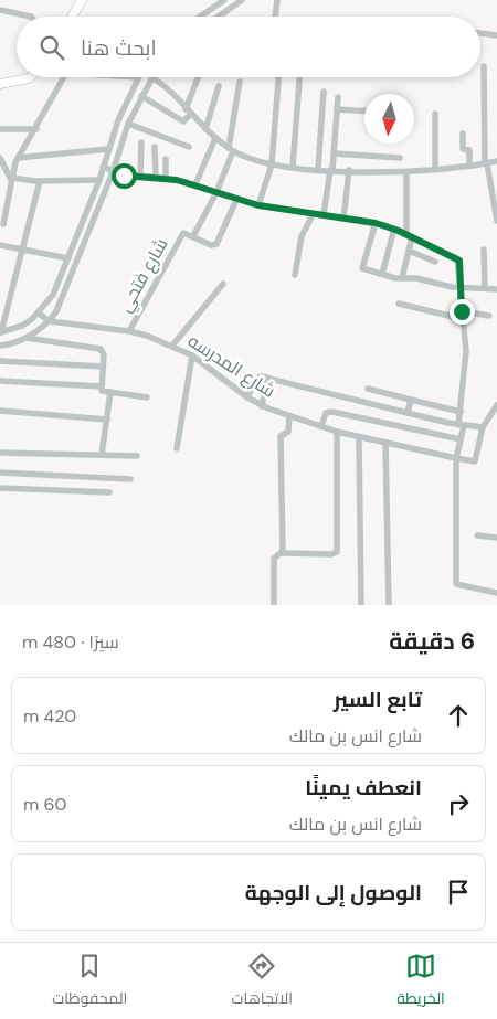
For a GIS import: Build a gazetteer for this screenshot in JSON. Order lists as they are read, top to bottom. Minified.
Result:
{"streets":{"street":["شارع فتحي","شارع المدرسه"]},"crossings":[["شارع فتحي","شارع المدرسه"]],"north":"bottom","page":{"search":"ابحث هنا","heading":["6 دقيقة","سيرًا · 480 m"],"list":[["تابع السير","شارع انس بن مالك","420 m"],["انعطف يمينًا","شارع انس بن مالك","60 m"],"الوصول إلى الوجهة"],"nav":["الخريطة","الاتجاهات","المحفوظات"]}}
